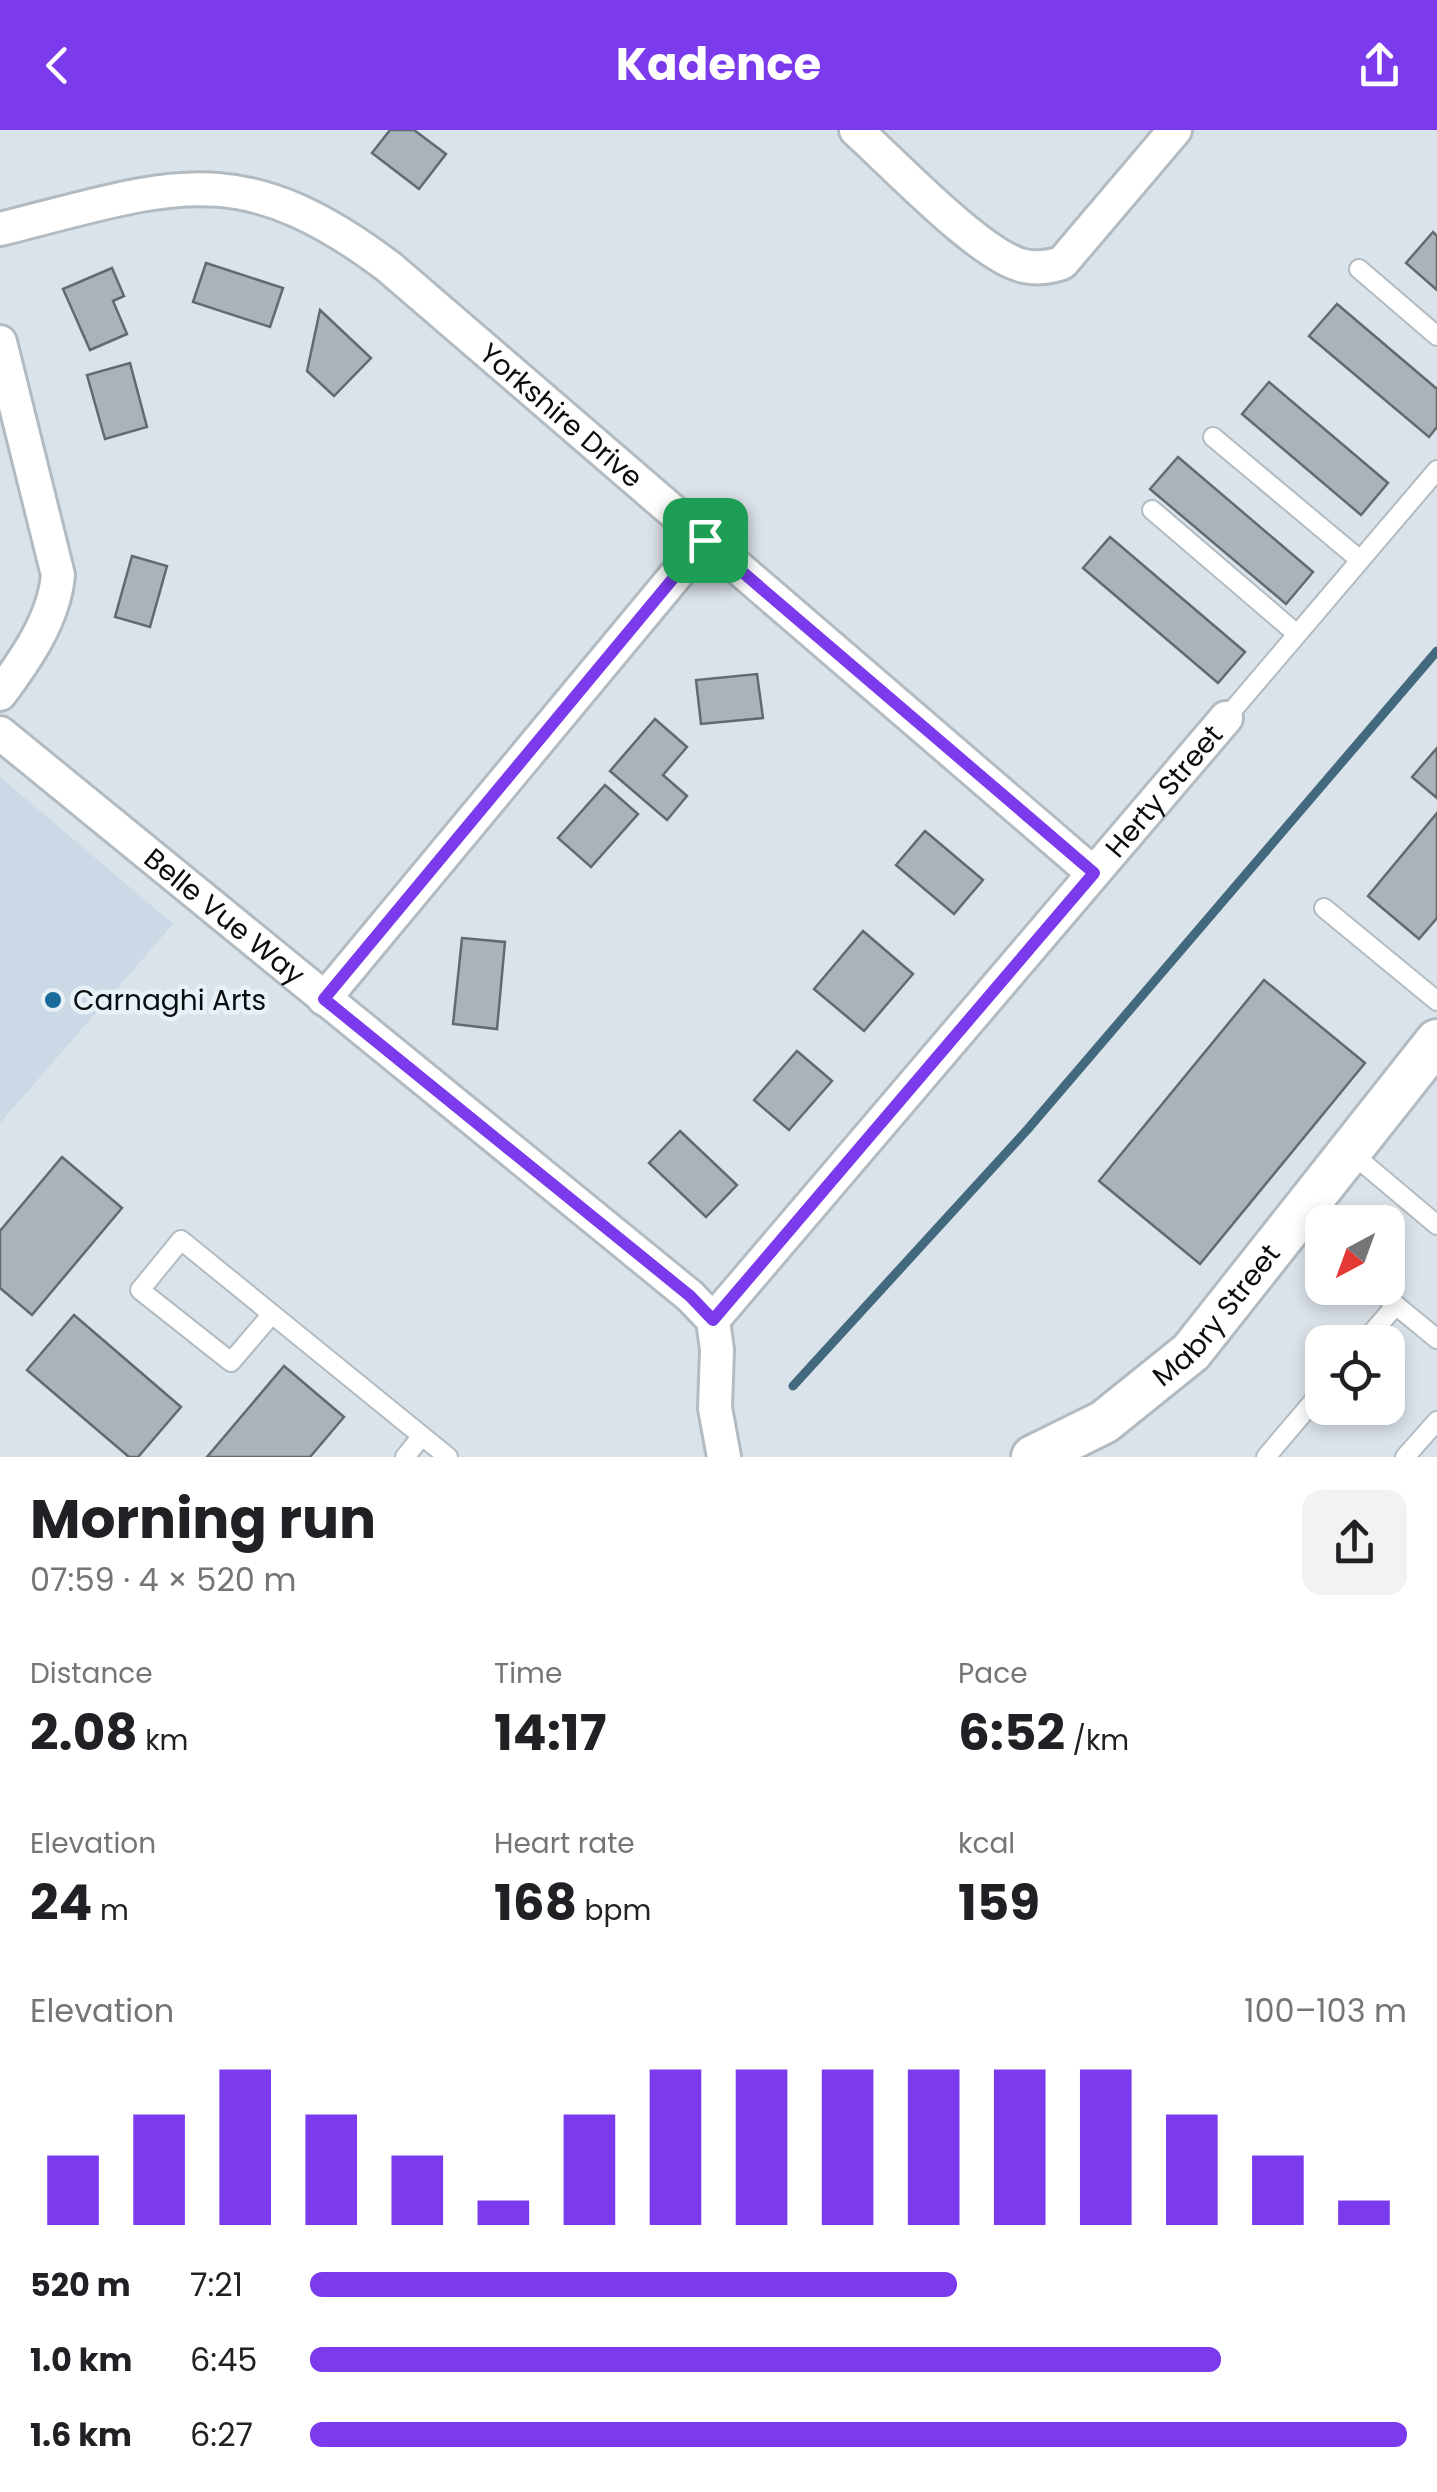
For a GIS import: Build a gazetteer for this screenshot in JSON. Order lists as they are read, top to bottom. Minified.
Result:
{"streets":{"street":["Yorkshire Drive","Herty Street","Belle Vue Way","Mabry Street"]},"crossings":[["Yorkshire Drive","Herty Street"],["Herty Street","Belle Vue Way"]],"places":["Carnaghi Arts"],"north":"bottom left","page":{"header":"Kadence","heading":["Morning run","07:59 · 4 × 520 m"],"stats":[["Distance","2.08 km"],["Time","14:17"],["Pace","6:52 /km"],["Elevation","24 m"],["Heart rate","168 bpm"],["kcal","159"]],"chart":["Elevation","100–103 m"],"list":[{"name":"520 m","note":"7:21"},{"name":"1.0 km","note":"6:45"},{"name":"1.6 km","note":"6:27"}]}}
